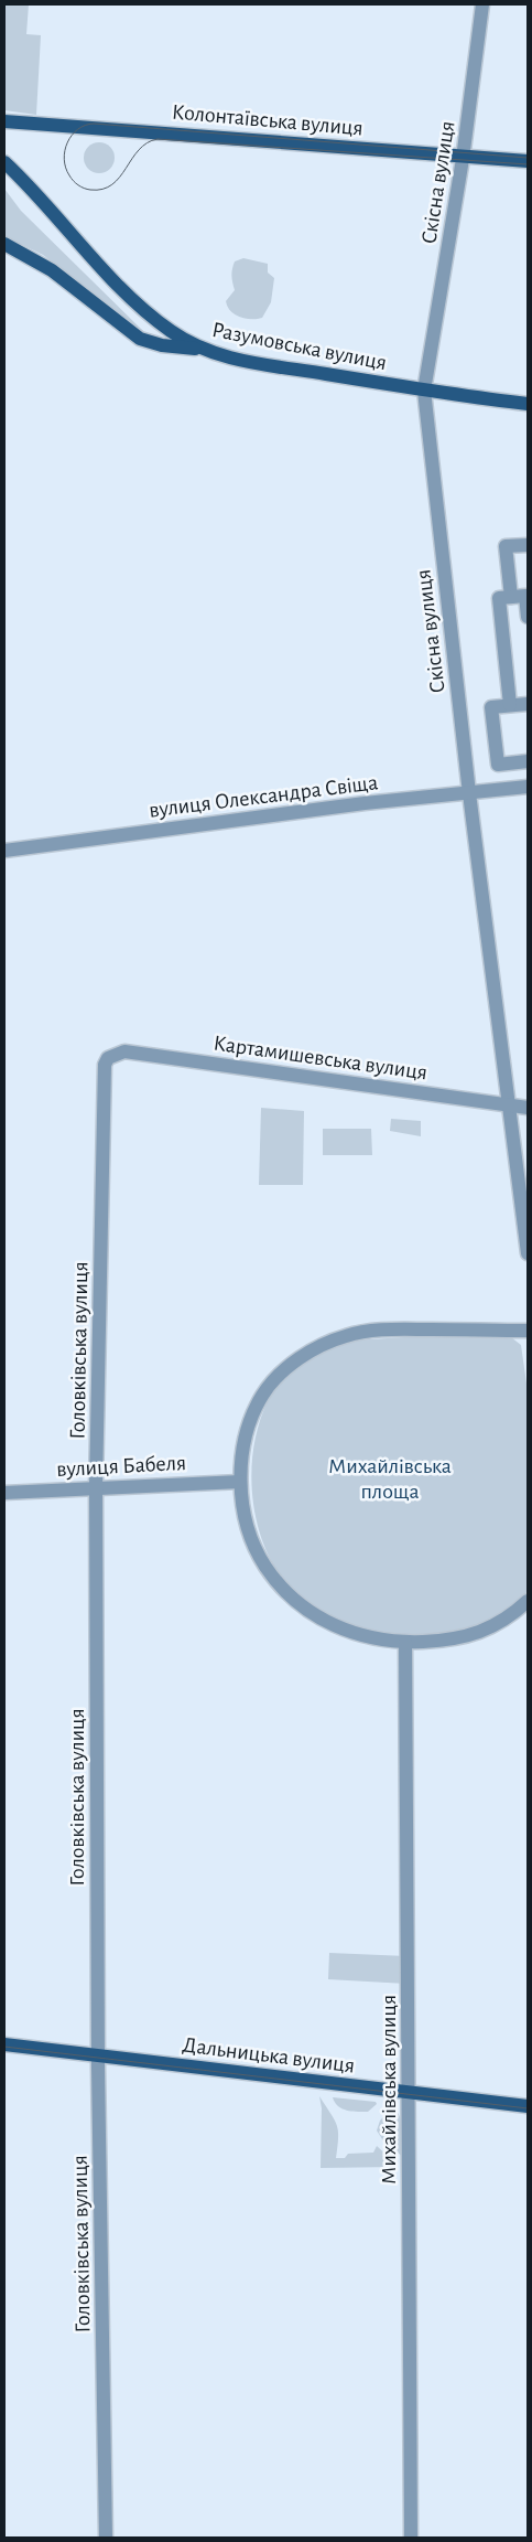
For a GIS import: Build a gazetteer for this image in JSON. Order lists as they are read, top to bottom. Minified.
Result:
{"streets":{"main road":["Колонтаївська вулиця","Разумовська вулиця","Дальницька вулиця"],"street":["Cкісна вулиця","вулиця Олександра Свіща","Картамишевська вулиця","Головківська вулиця","вулиця Бабеля","Михайлівська вулиця"]},"crossings":[["Колонтаївська вулиця","Cкісна вулиця"],["Cкісна вулиця","Разумовська вулиця"],["Cкісна вулиця","вулиця Олександра Свіща"],["Cкісна вулиця","Картамишевська вулиця"],["Картамишевська вулиця","Головківська вулиця"],["Головківська вулиця","вулиця Бабеля"],["Головківська вулиця","Дальницька вулиця"],["Дальницька вулиця","Михайлівська вулиця"]],"parks":["Михайлівська площа"]}
